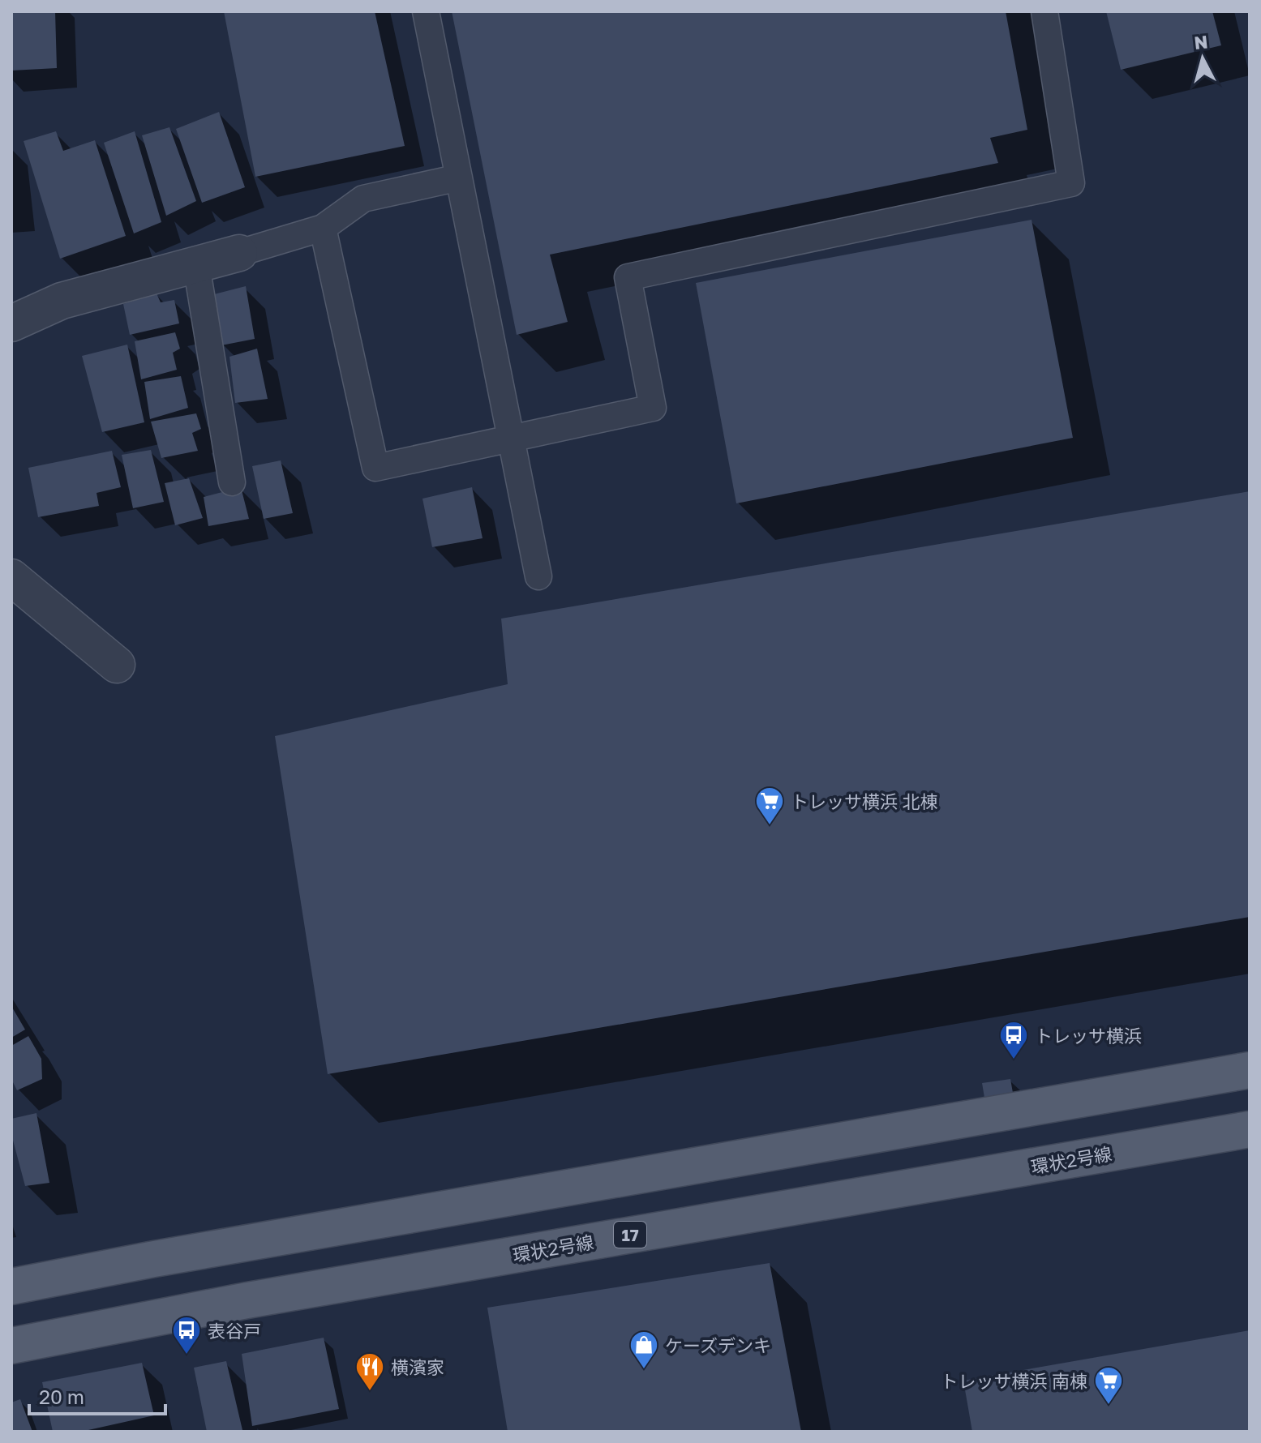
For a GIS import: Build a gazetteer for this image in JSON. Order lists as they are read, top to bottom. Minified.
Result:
{"streets":{"main road":["環状2号線","17"]},"places":{"supermarket":["トレッサ横浜 北棟","トレッサ横浜 南棟"],"bus stop":["トレッサ横浜","表谷戸"],"shop":["ケーズデンキ"],"restaurant":["横濱家"]},"scale_bar":"20 m","north":"top"}
